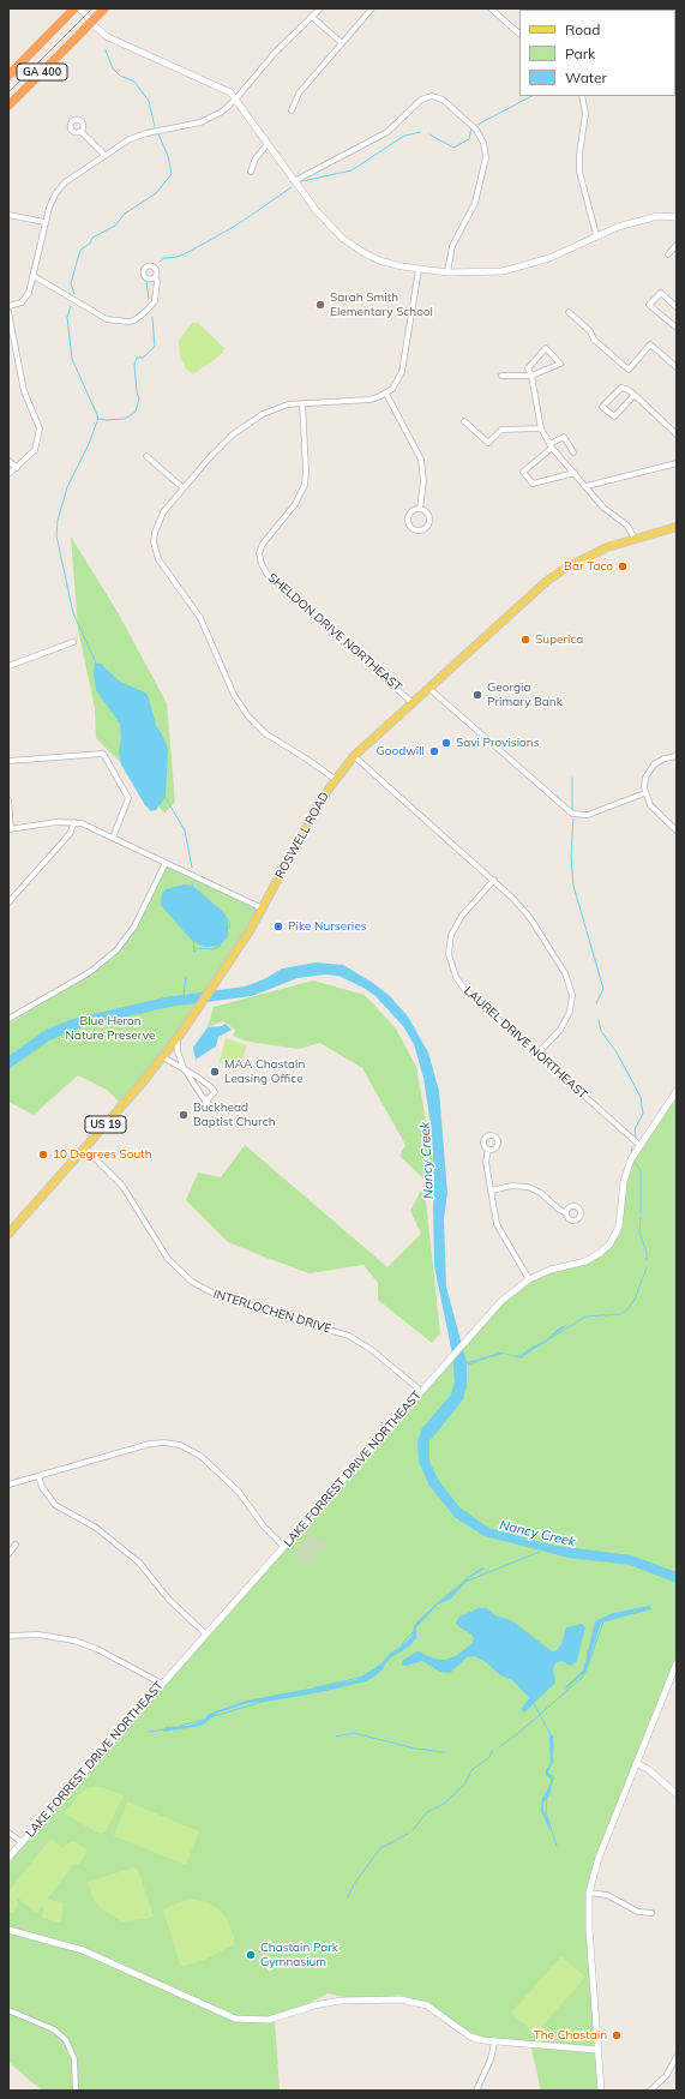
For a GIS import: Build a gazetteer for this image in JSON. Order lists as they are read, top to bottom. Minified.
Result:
{"streets":{"highway":["GA 400"],"main road":["ROSWELL ROAD","US 19"],"street":["SHELDON DRIVE NORTHEAST","LAUREL DRIVE NORTHEAST","INTERLOCHEN DRIVE","LAKE FORREST DRIVE NORTHEAST"]},"crossings":[["SHELDON DRIVE NORTHEAST","ROSWELL ROAD"],["ROSWELL ROAD","INTERLOCHEN DRIVE"],["LAUREL DRIVE NORTHEAST","LAKE FORREST DRIVE NORTHEAST"],["INTERLOCHEN DRIVE","LAKE FORREST DRIVE NORTHEAST"]],"water":["Nancy Creek"],"parks":["Blue Heron Nature Preserve"],"places":["Sarah Smith Elementary School","Bar Taco","Superica","Georgia Primary Bank","Savi Provisions","Goodwill","Pike Nurseries","MAA Chastain Leasing Office","Buckhead Baptist Church","10 Degrees South","Chastain Park Gymnasium","The Chastain"],"legend":["Road","Park","Water"]}
